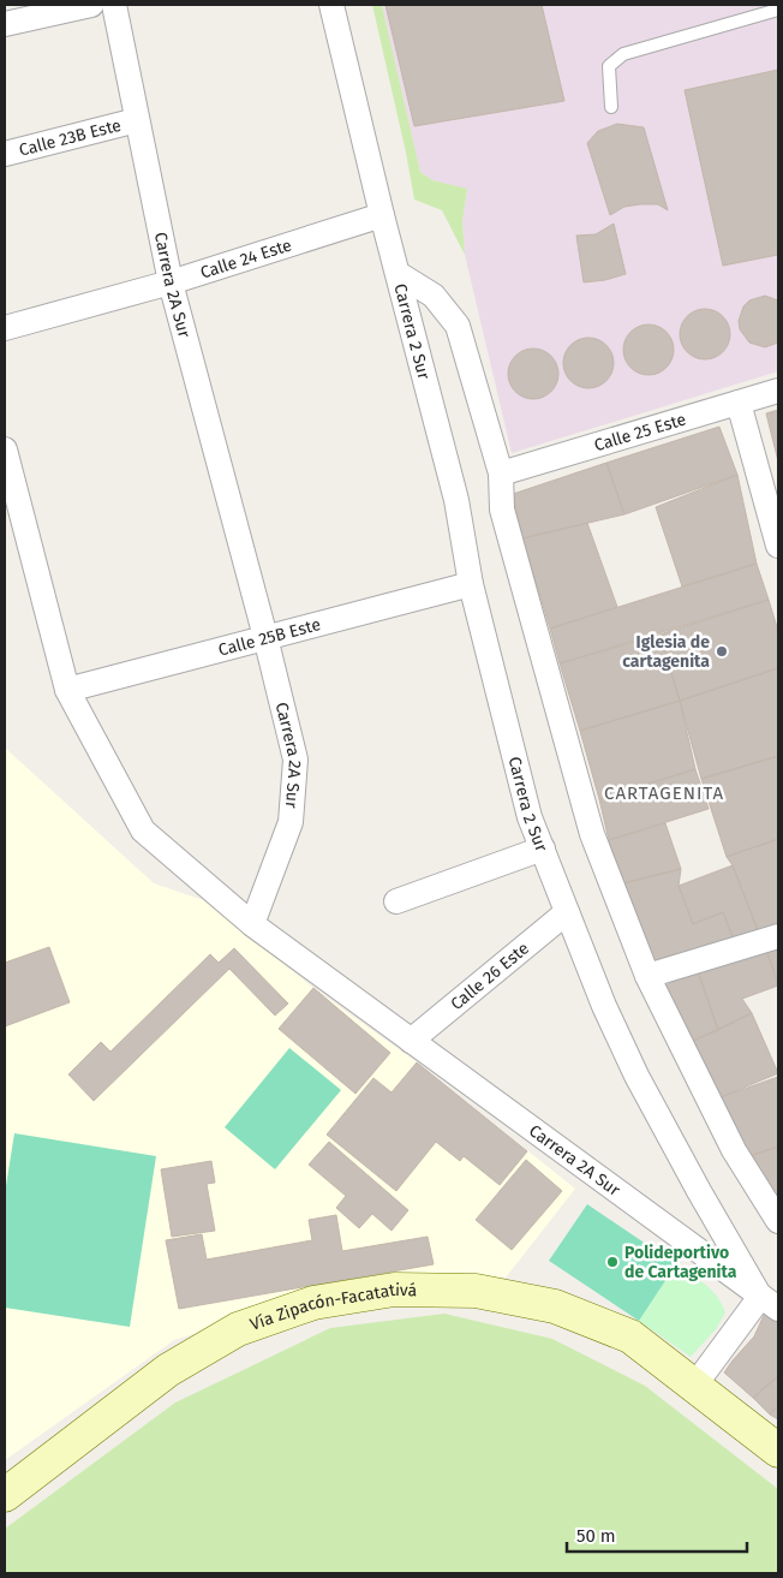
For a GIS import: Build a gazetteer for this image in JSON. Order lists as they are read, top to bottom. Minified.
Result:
{"streets":{"main road":["Vía Zipacón-Facatativá"],"street":["Calle 23B Este","Calle 24 Este","Carrera 2A Sur","Carrera 2 Sur","Calle 25 Este","Calle 25B Este","Calle 26 Este"]},"crossings":[["Calle 23B Este","Carrera 2A Sur"],["Calle 24 Este","Carrera 2A Sur"],["Calle 24 Este","Carrera 2 Sur"],["Carrera 2A Sur","Carrera 2 Sur"],["Carrera 2A Sur","Calle 25B Este"],["Carrera 2A Sur","Calle 26 Este"],["Carrera 2 Sur","Calle 25 Este"],["Carrera 2 Sur","Calle 25B Este"],["Carrera 2 Sur","Calle 26 Este"]],"districts":["CARTAGENITA"],"places":["Iglesia de cartagenita","Polideportivo de Cartagenita"],"scale_bar":"50 m"}
